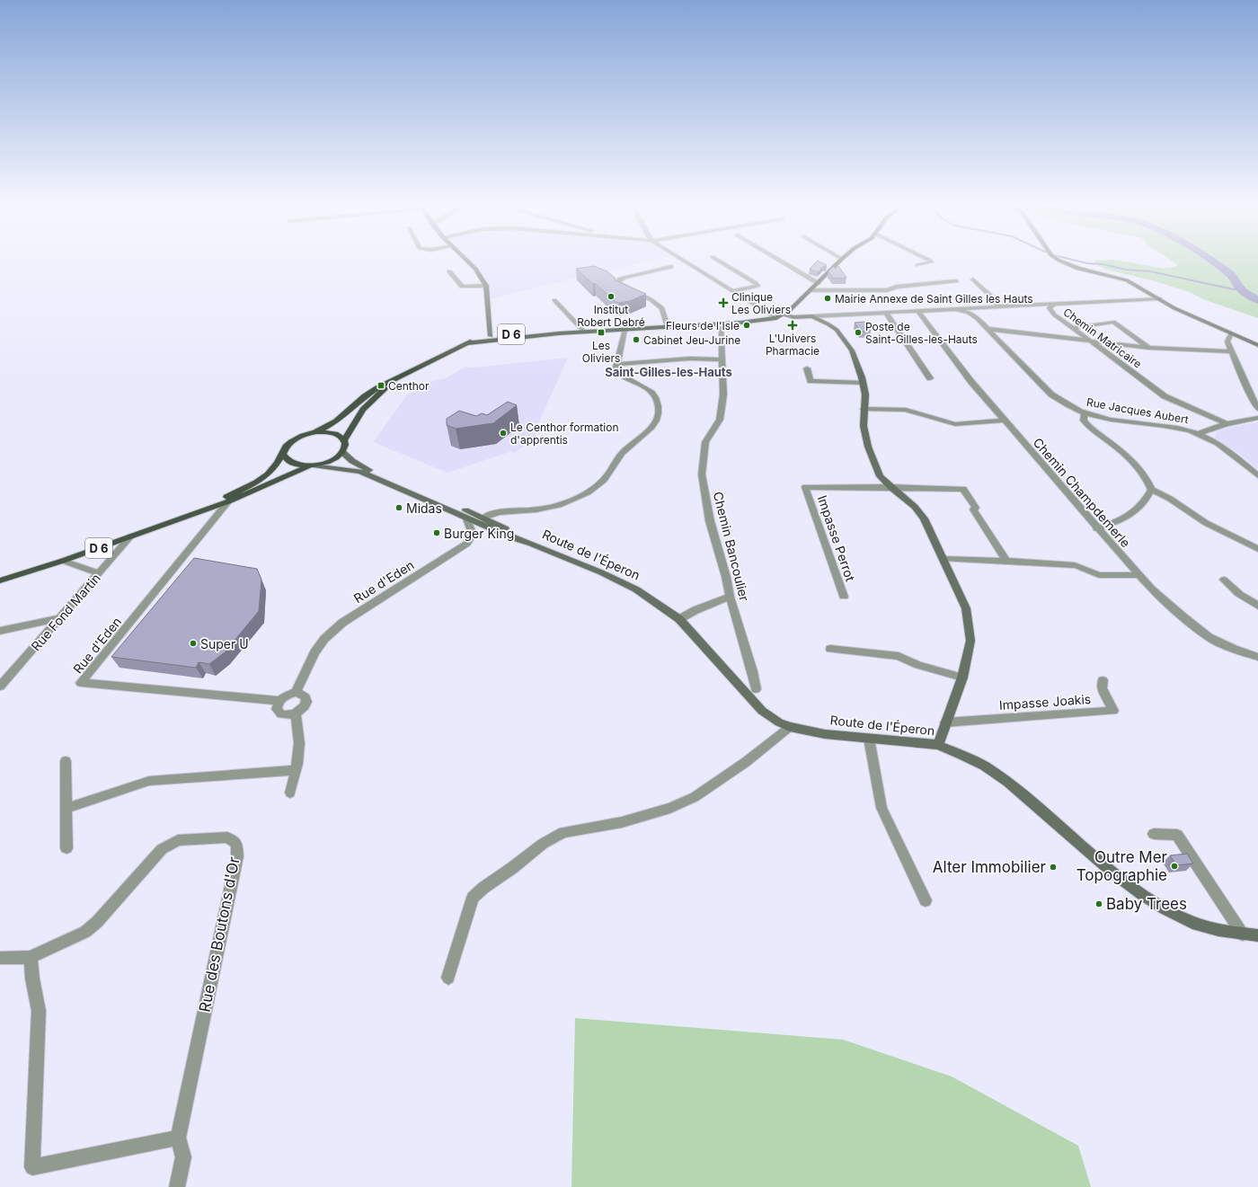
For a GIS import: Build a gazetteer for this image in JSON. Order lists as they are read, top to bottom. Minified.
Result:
{"streets":{"main road":["D 6"],"street":["Chemin Matricaire","Rue Jacques Aubert","Chemin Champdemerle","Impasse Perrot","Chemin Bancoulier","Route de l'Éperon","Rue d'Eden","Rue Fond Martin","Impasse Joakis","Rue des Boutons d'Or"]},"crossings":[["D 6","Chemin Bancoulier"],["D 6","Route de l'Éperon"],["D 6","Rue d'Eden"],["D 6","Rue Fond Martin"],["Route de l'Éperon","Rue d'Eden"]],"districts":["Saint-Gilles-les-Hauts"],"places":{"other":["Institut Robert Debré","Mairie Annexe de Saint Gilles les Hauts","Fleurs de l'Isle","Poste de Saint-Gilles-les-Hauts","Cabinet Jeu-Jurine","Le Centhor formation d'apprentis","Midas","Burger King","Super U","Outre Mer Topographie","Alter Immobilier","Baby Trees"],"health":["Clinique Les Oliviers","L'Univers Pharmacie"],"transit":["Les Oliviers","Centhor"]}}
